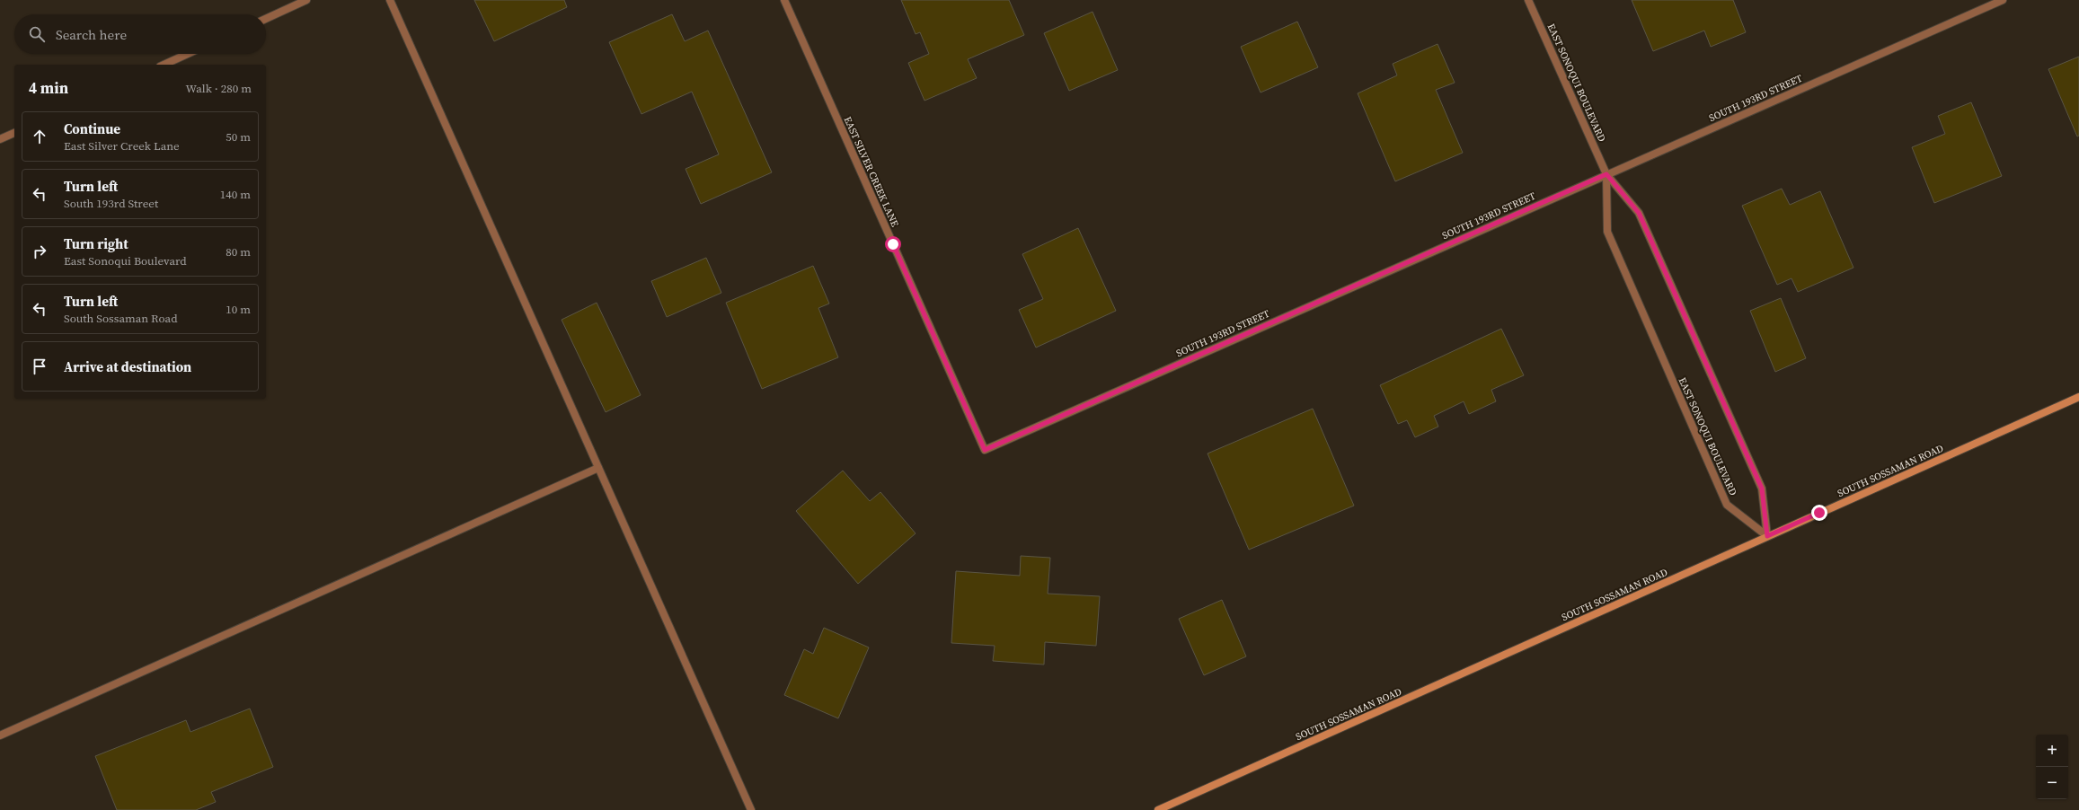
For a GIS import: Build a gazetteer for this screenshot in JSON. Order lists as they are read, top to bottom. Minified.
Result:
{"streets":{"main road":["SOUTH SOSSAMAN ROAD"],"street":["EAST SONOQUI BOULEVARD","SOUTH 193RD STREET","EAST SILVER CREEK LANE"]},"crossings":[["EAST SONOQUI BOULEVARD","SOUTH 193RD STREET"],["EAST SONOQUI BOULEVARD","SOUTH SOSSAMAN ROAD"],["SOUTH 193RD STREET","EAST SILVER CREEK LANE"]],"page":{"search":"Search here","heading":["4 min","Walk · 280 m"],"list":[["Continue","East Silver Creek Lane","50 m"],["Turn left","South 193rd Street","140 m"],["Turn right","East Sonoqui Boulevard","80 m"],["Turn left","South Sossaman Road","10 m"],"Arrive at destination"],"map_buttons":["+","−"]}}
